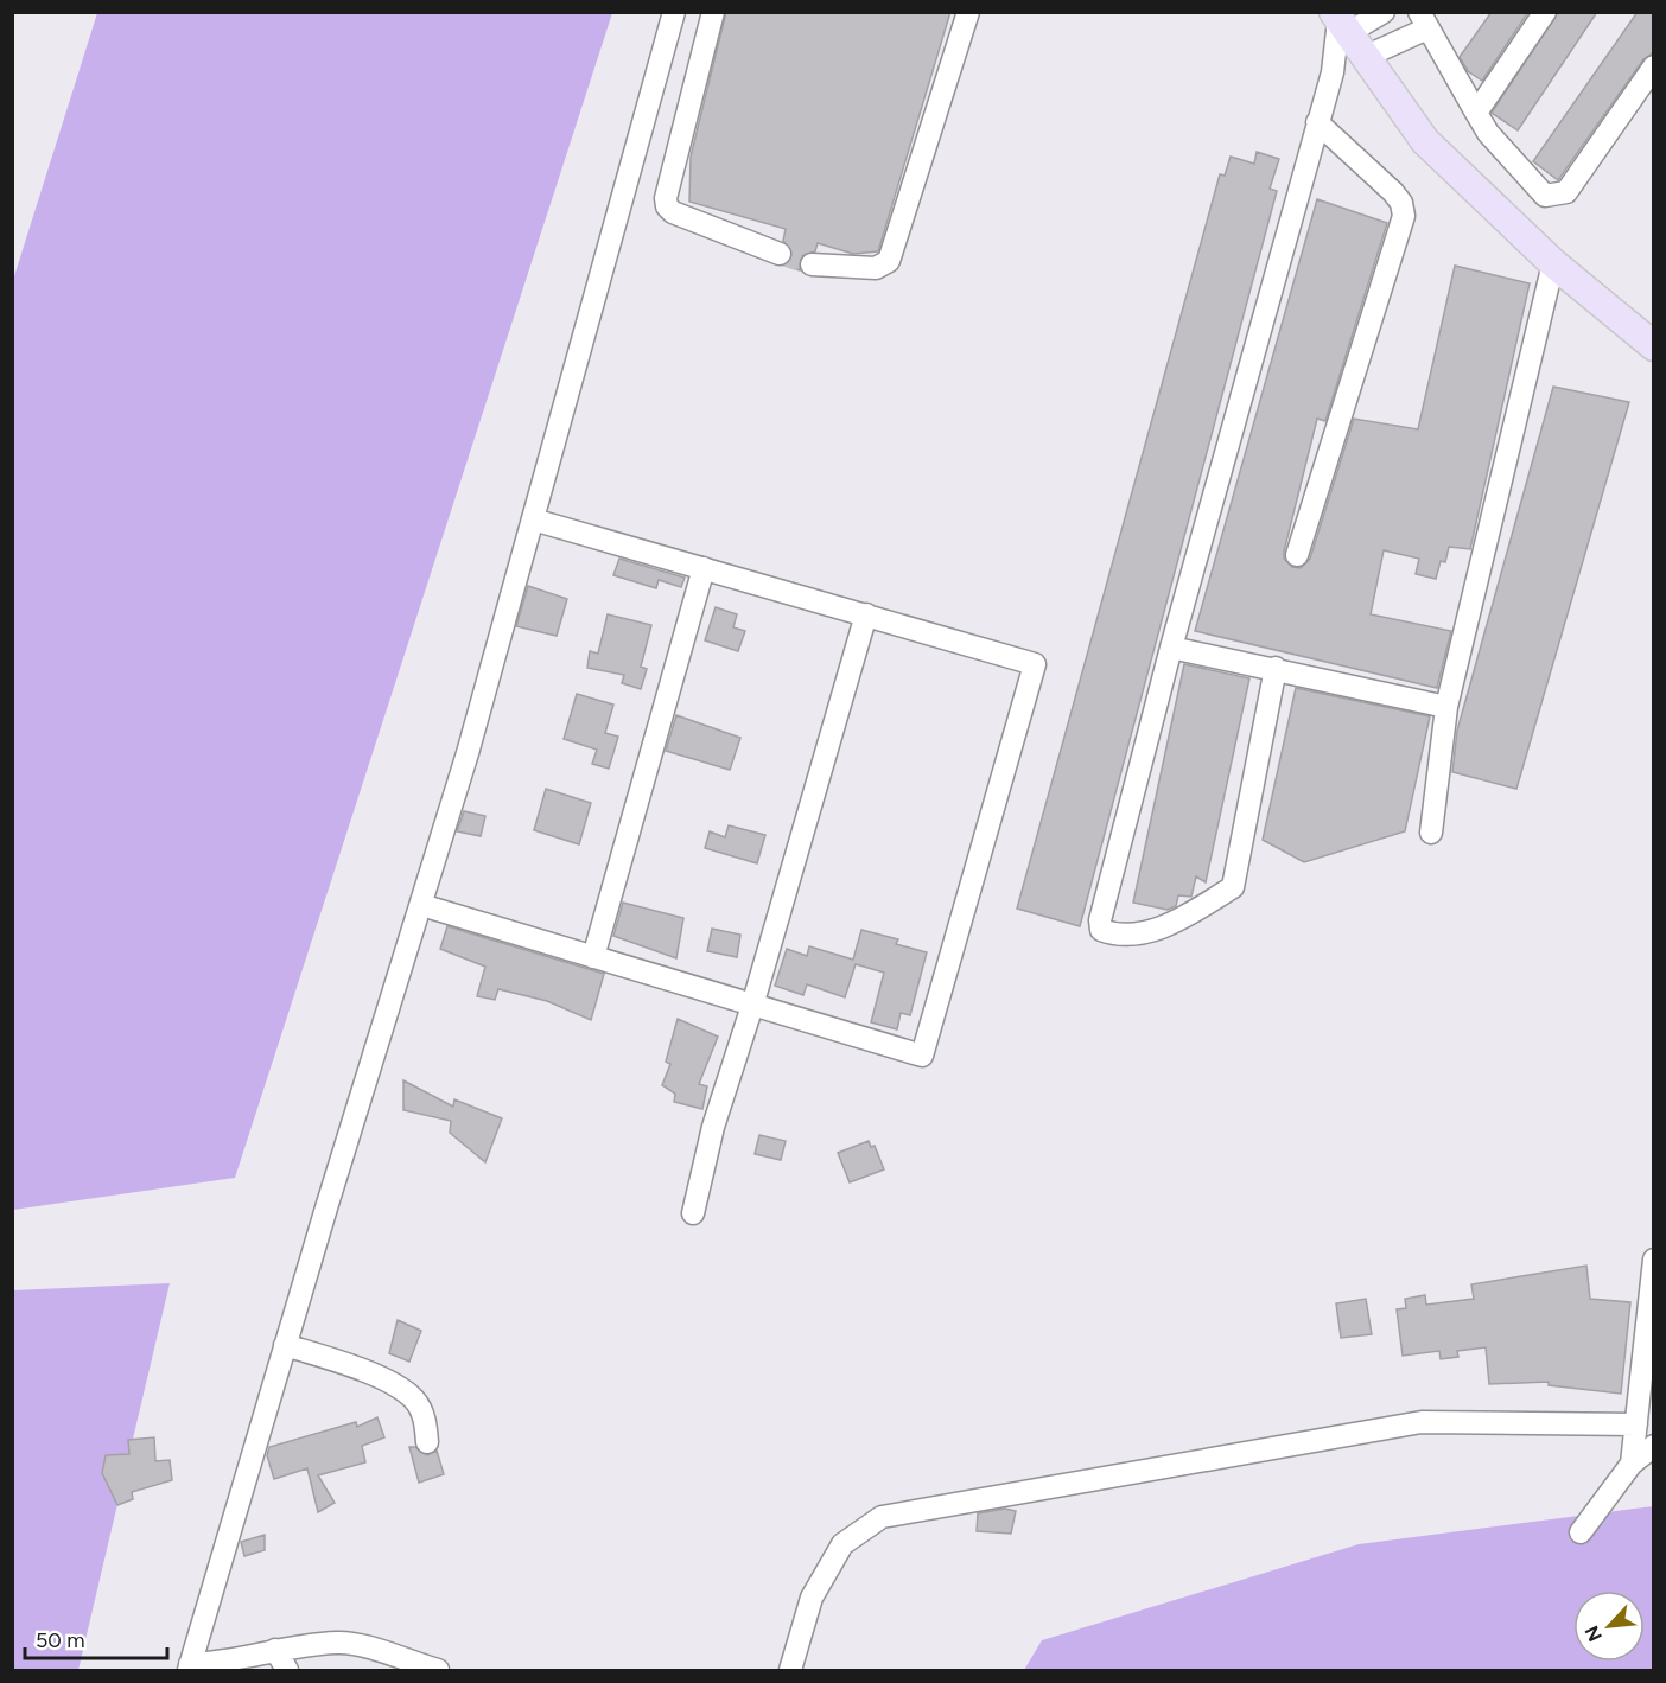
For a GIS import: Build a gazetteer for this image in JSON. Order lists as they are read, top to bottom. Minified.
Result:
{"scale_bar":"50 m","north":"bottom left"}
